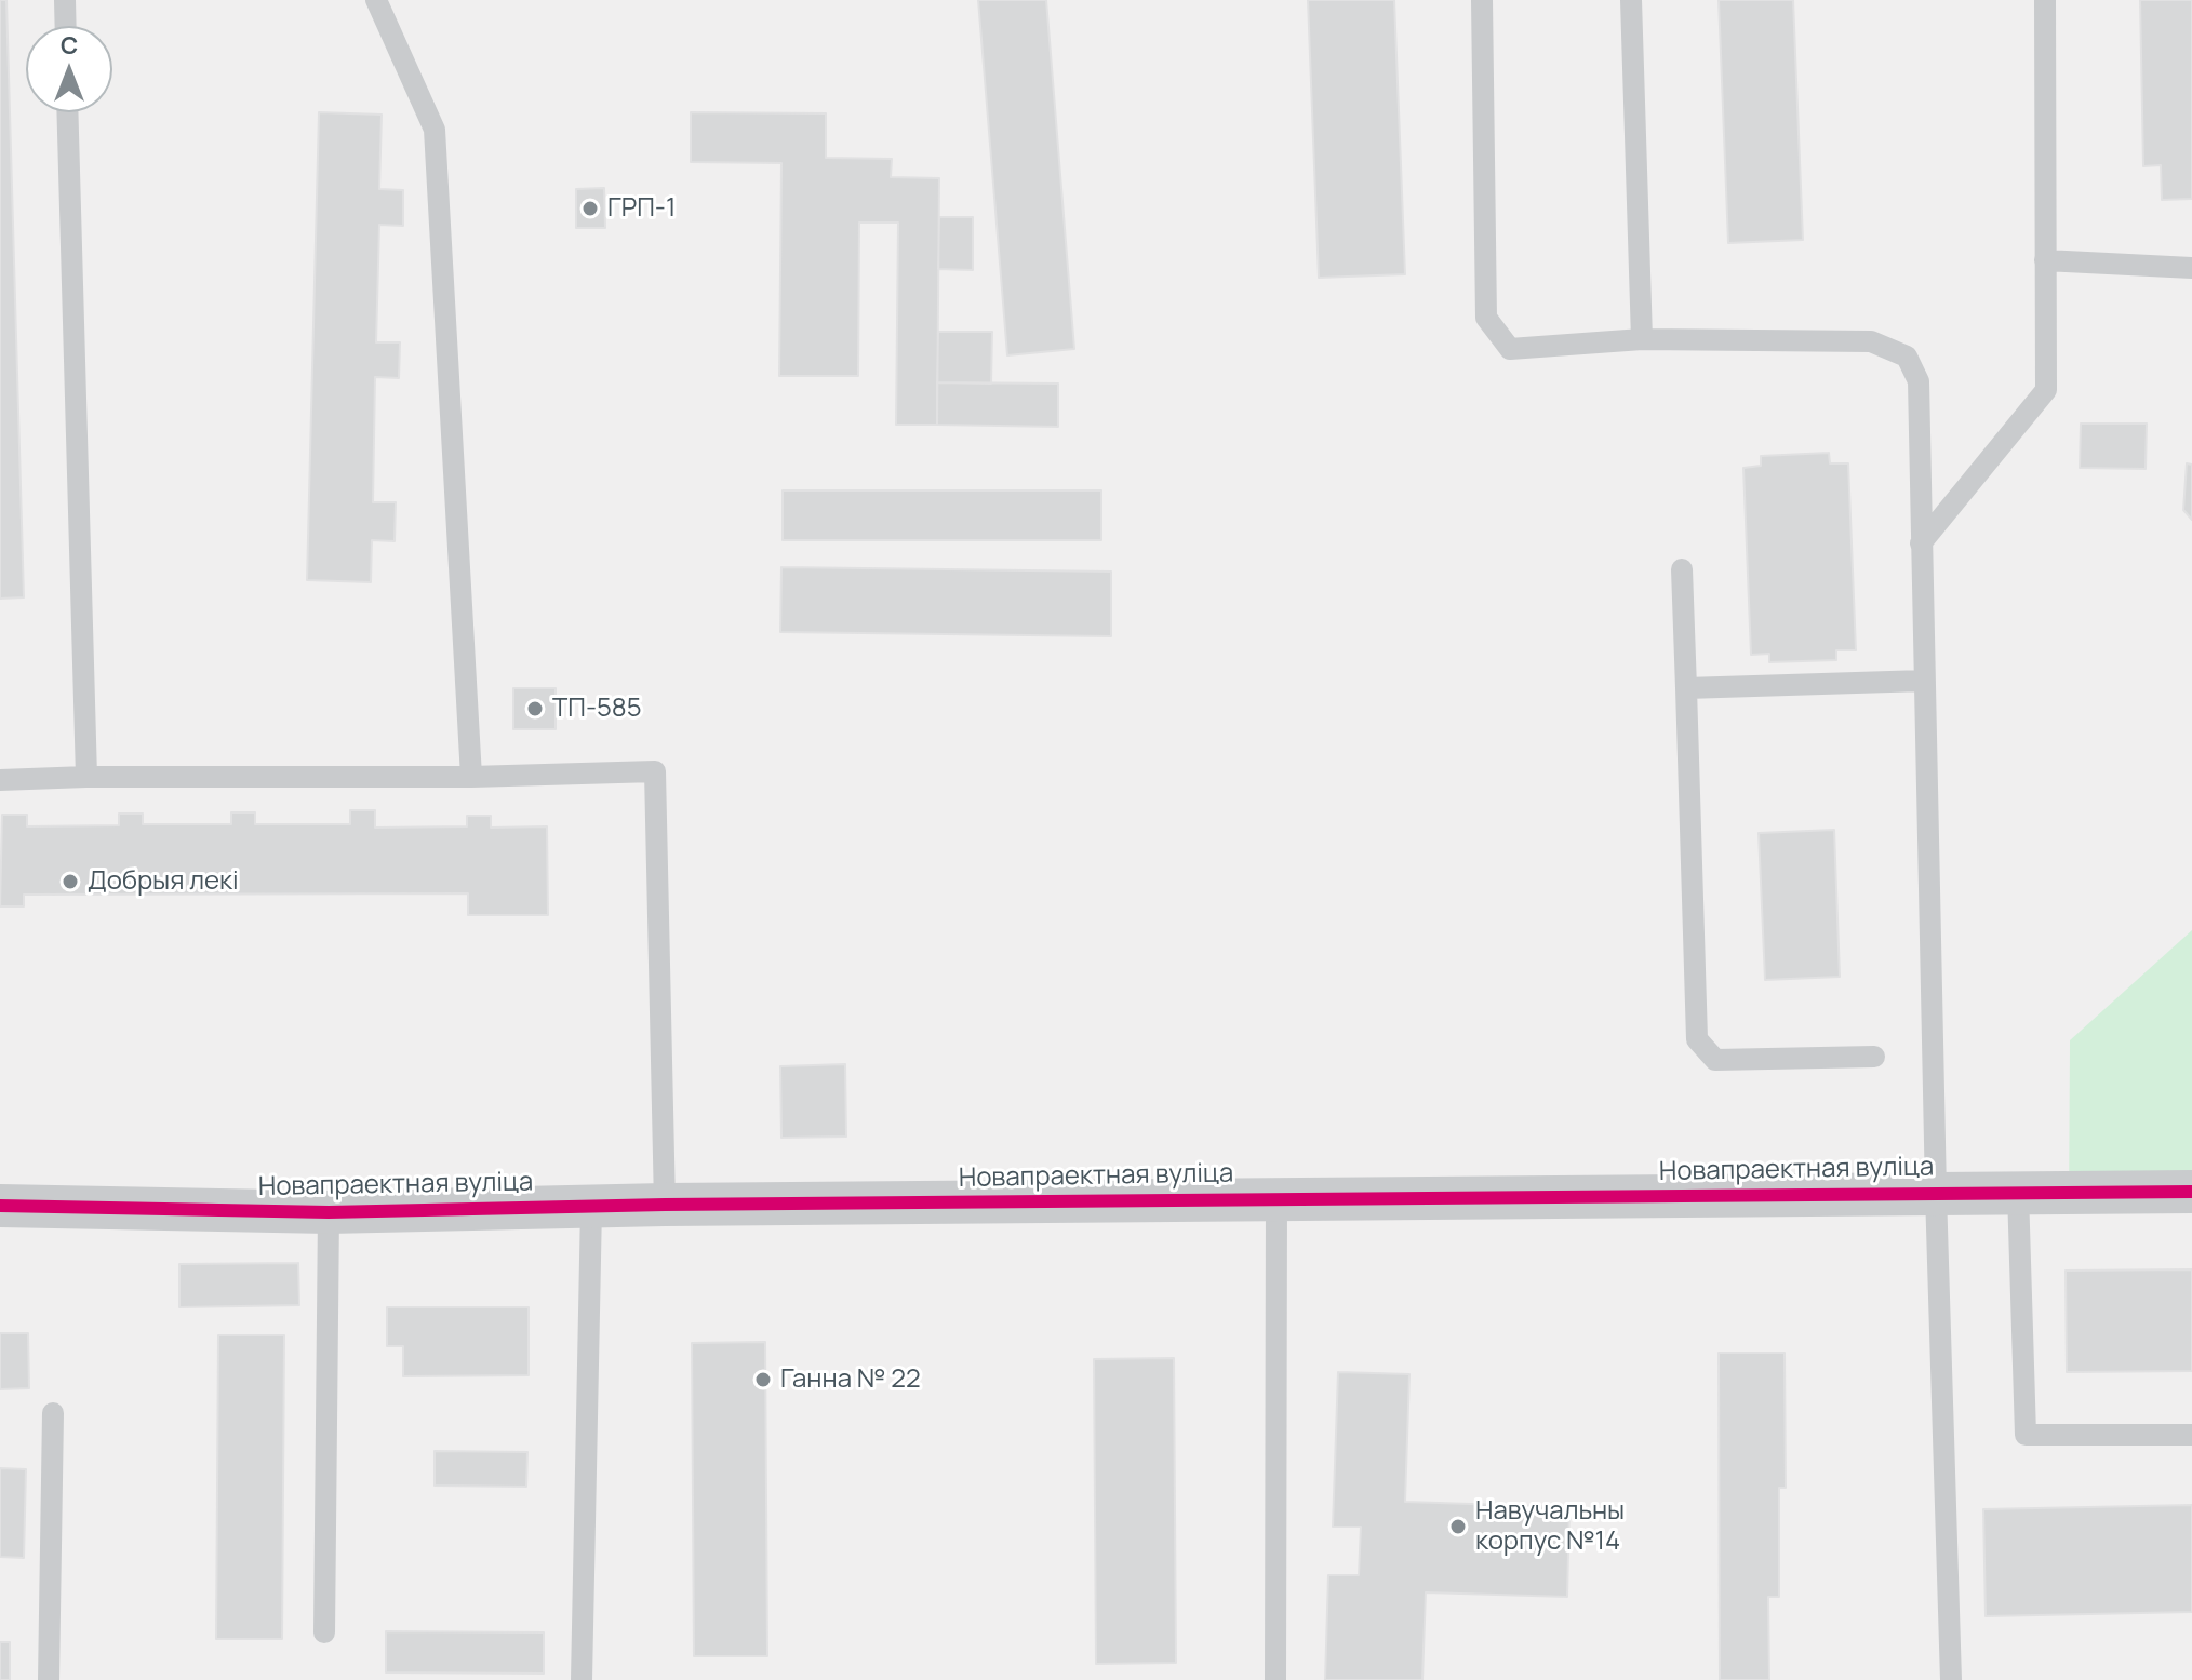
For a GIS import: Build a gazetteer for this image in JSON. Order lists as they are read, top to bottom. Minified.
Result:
{"streets":{"street":["Новапраектная вуліца"]},"places":["ГРП-1","ТП-585","Добрыя лекі","Ганна № 22","Навучальны корпус №14"],"north":"top"}
